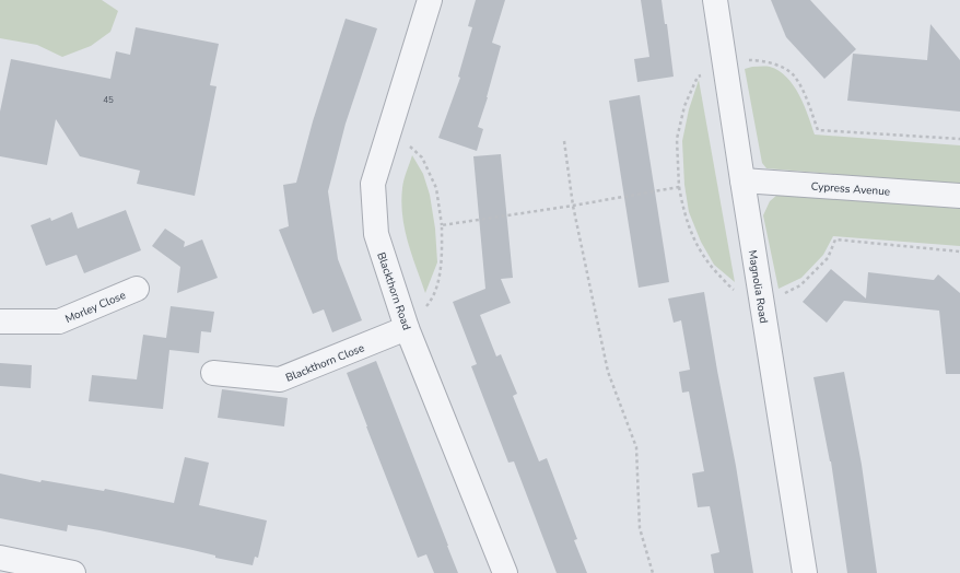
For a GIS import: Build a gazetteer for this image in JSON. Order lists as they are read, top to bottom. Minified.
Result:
{"streets":{"street":["Cypress Avenue","Magnolia Road","Blackthorn Road","Morley Close","Blackthorn Close"]},"crossings":[["Cypress Avenue","Magnolia Road"],["Blackthorn Road","Blackthorn Close"]],"house_numbers":["45"]}
